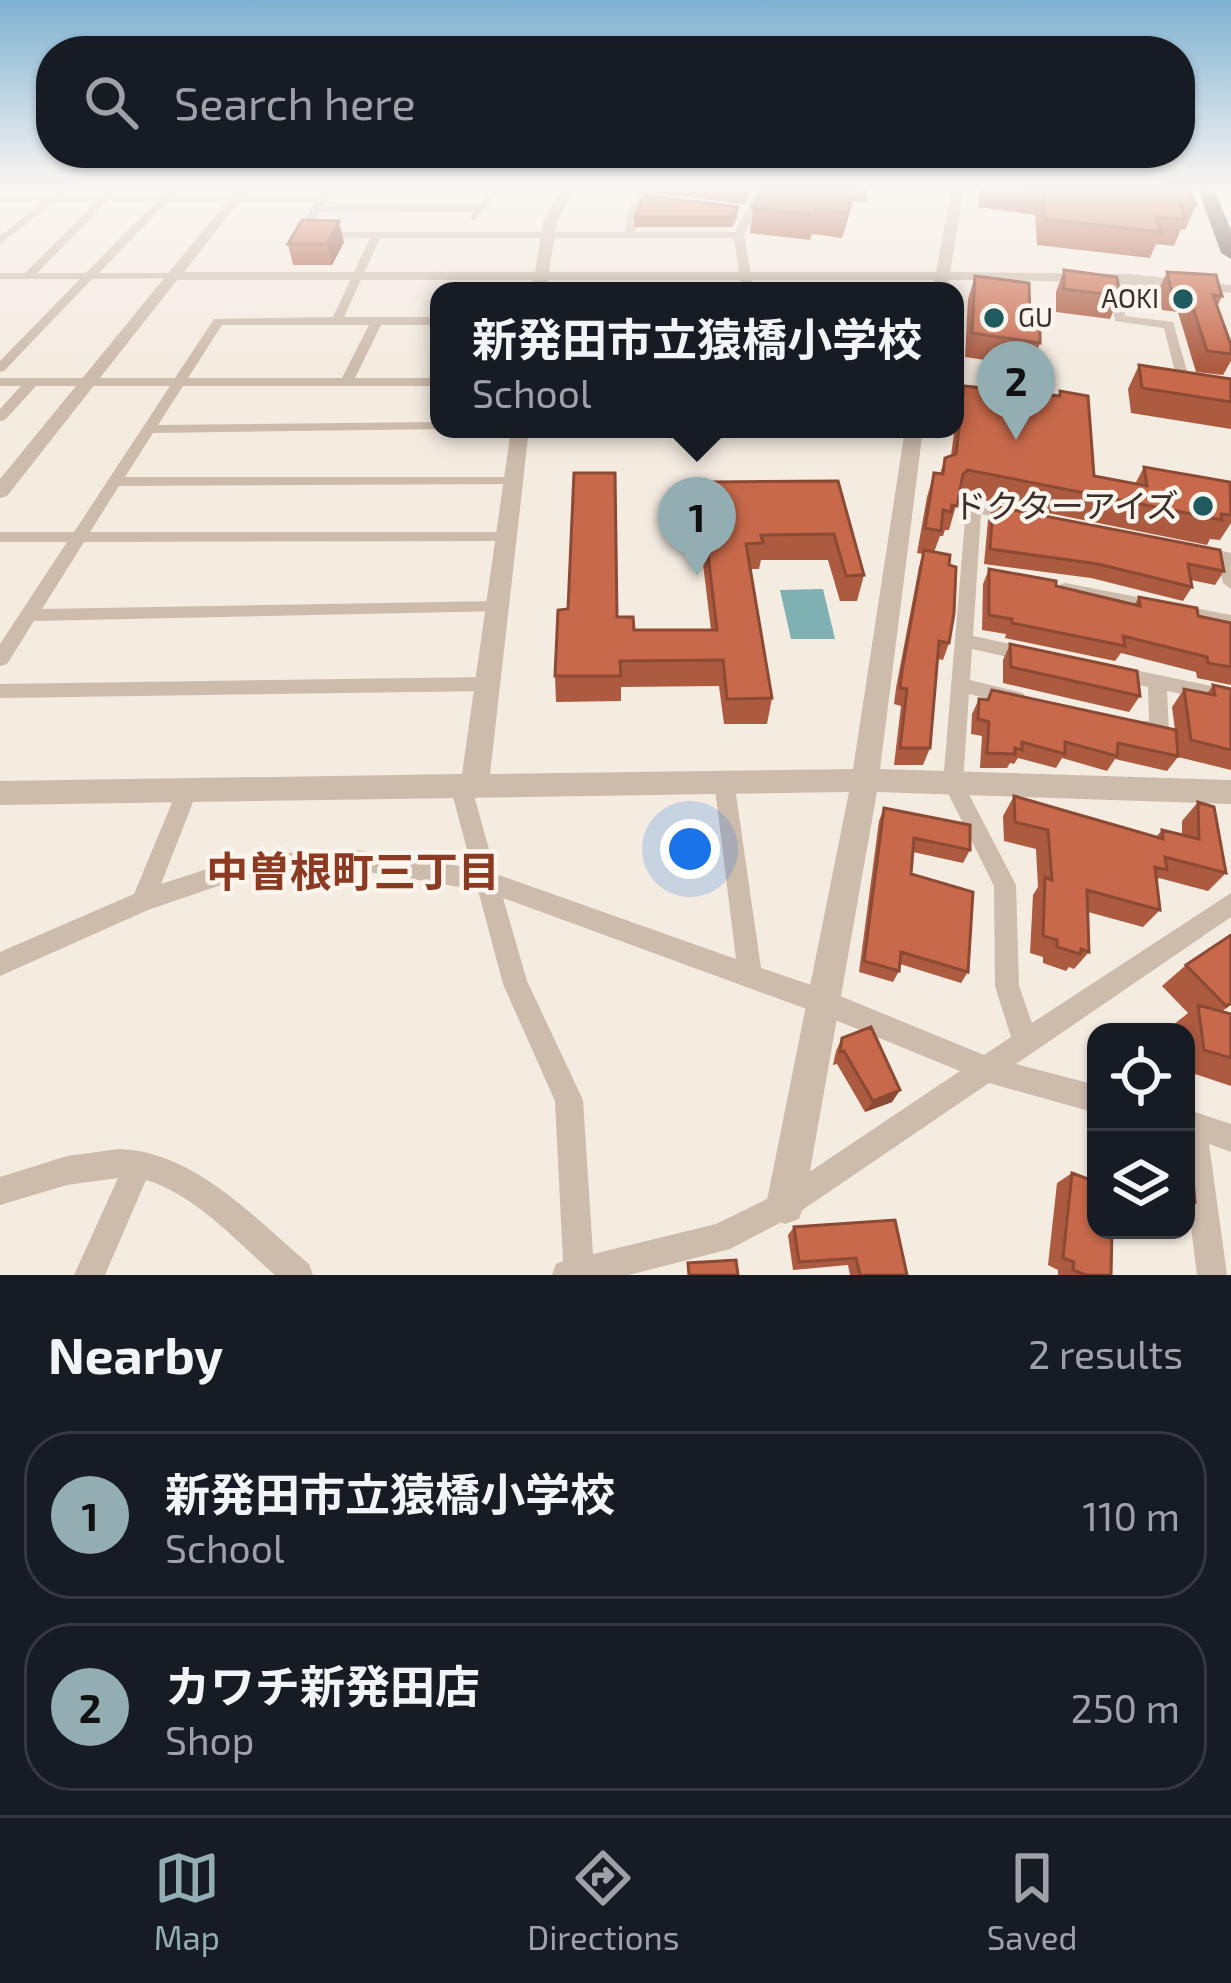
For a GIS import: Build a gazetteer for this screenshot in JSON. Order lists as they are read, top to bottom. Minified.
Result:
{"districts":["中曽根町三丁目"],"places":["AOKI","GU","ドクターアイズ"],"page":{"search":"Search here","popup":["新発田市立猿橋小学校","School"],"pins":["2","1"],"heading":["Nearby","2 results"],"list":[{"mark":"1","name":"新発田市立猿橋小学校","note":"School","value":"110 m"},{"mark":"2","name":"カワチ新発田店","note":"Shop","value":"250 m"}],"nav":["Map","Directions","Saved"]}}
